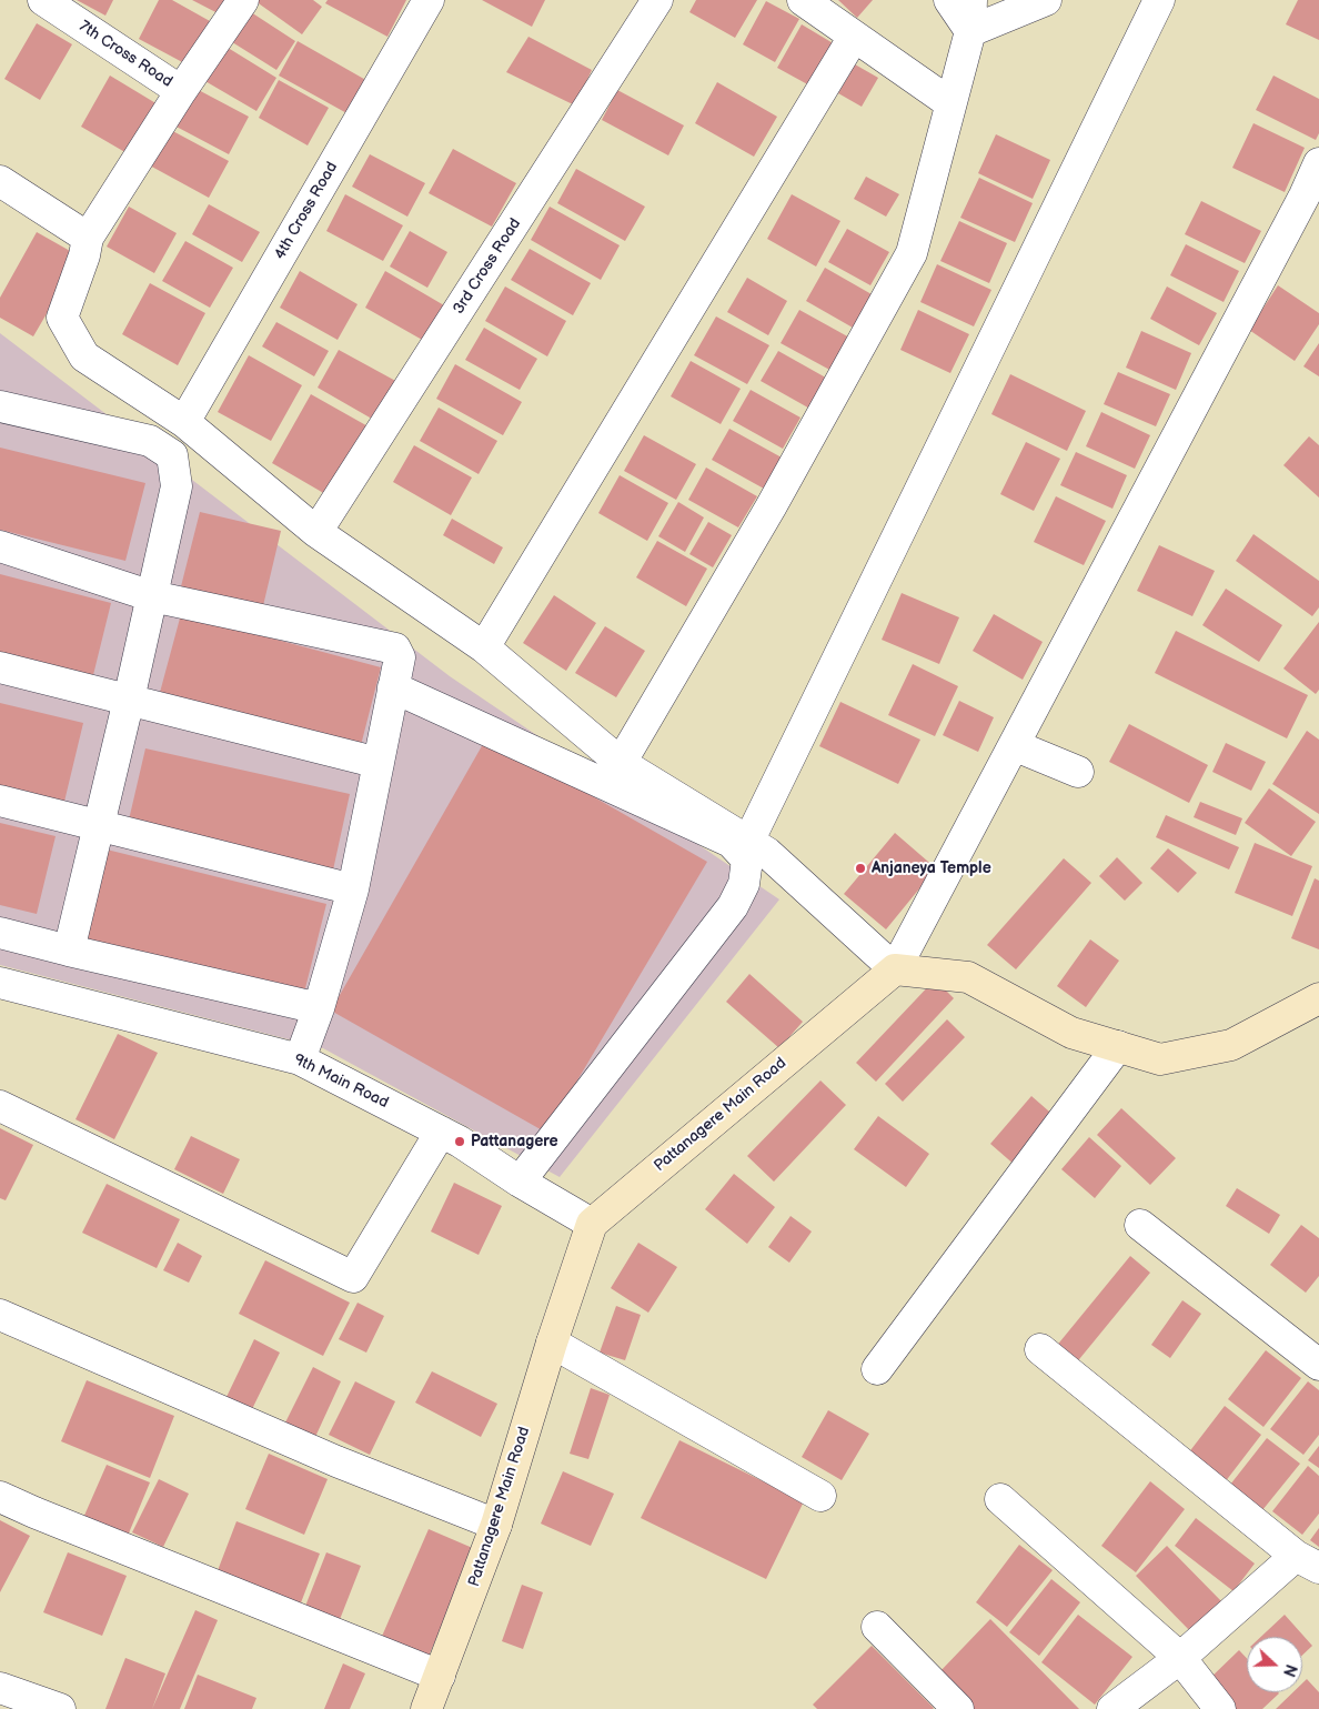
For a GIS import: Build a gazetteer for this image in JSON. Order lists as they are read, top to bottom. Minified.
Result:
{"streets":{"street":["7th Cross Road","4th Cross Road","3rd Cross Road","9th Main Road","Pattanagere Main Road"]},"crossings":[["9th Main Road","Pattanagere Main Road"]],"places":["Anjaneya Temple","Pattanagere"],"north":"right"}
